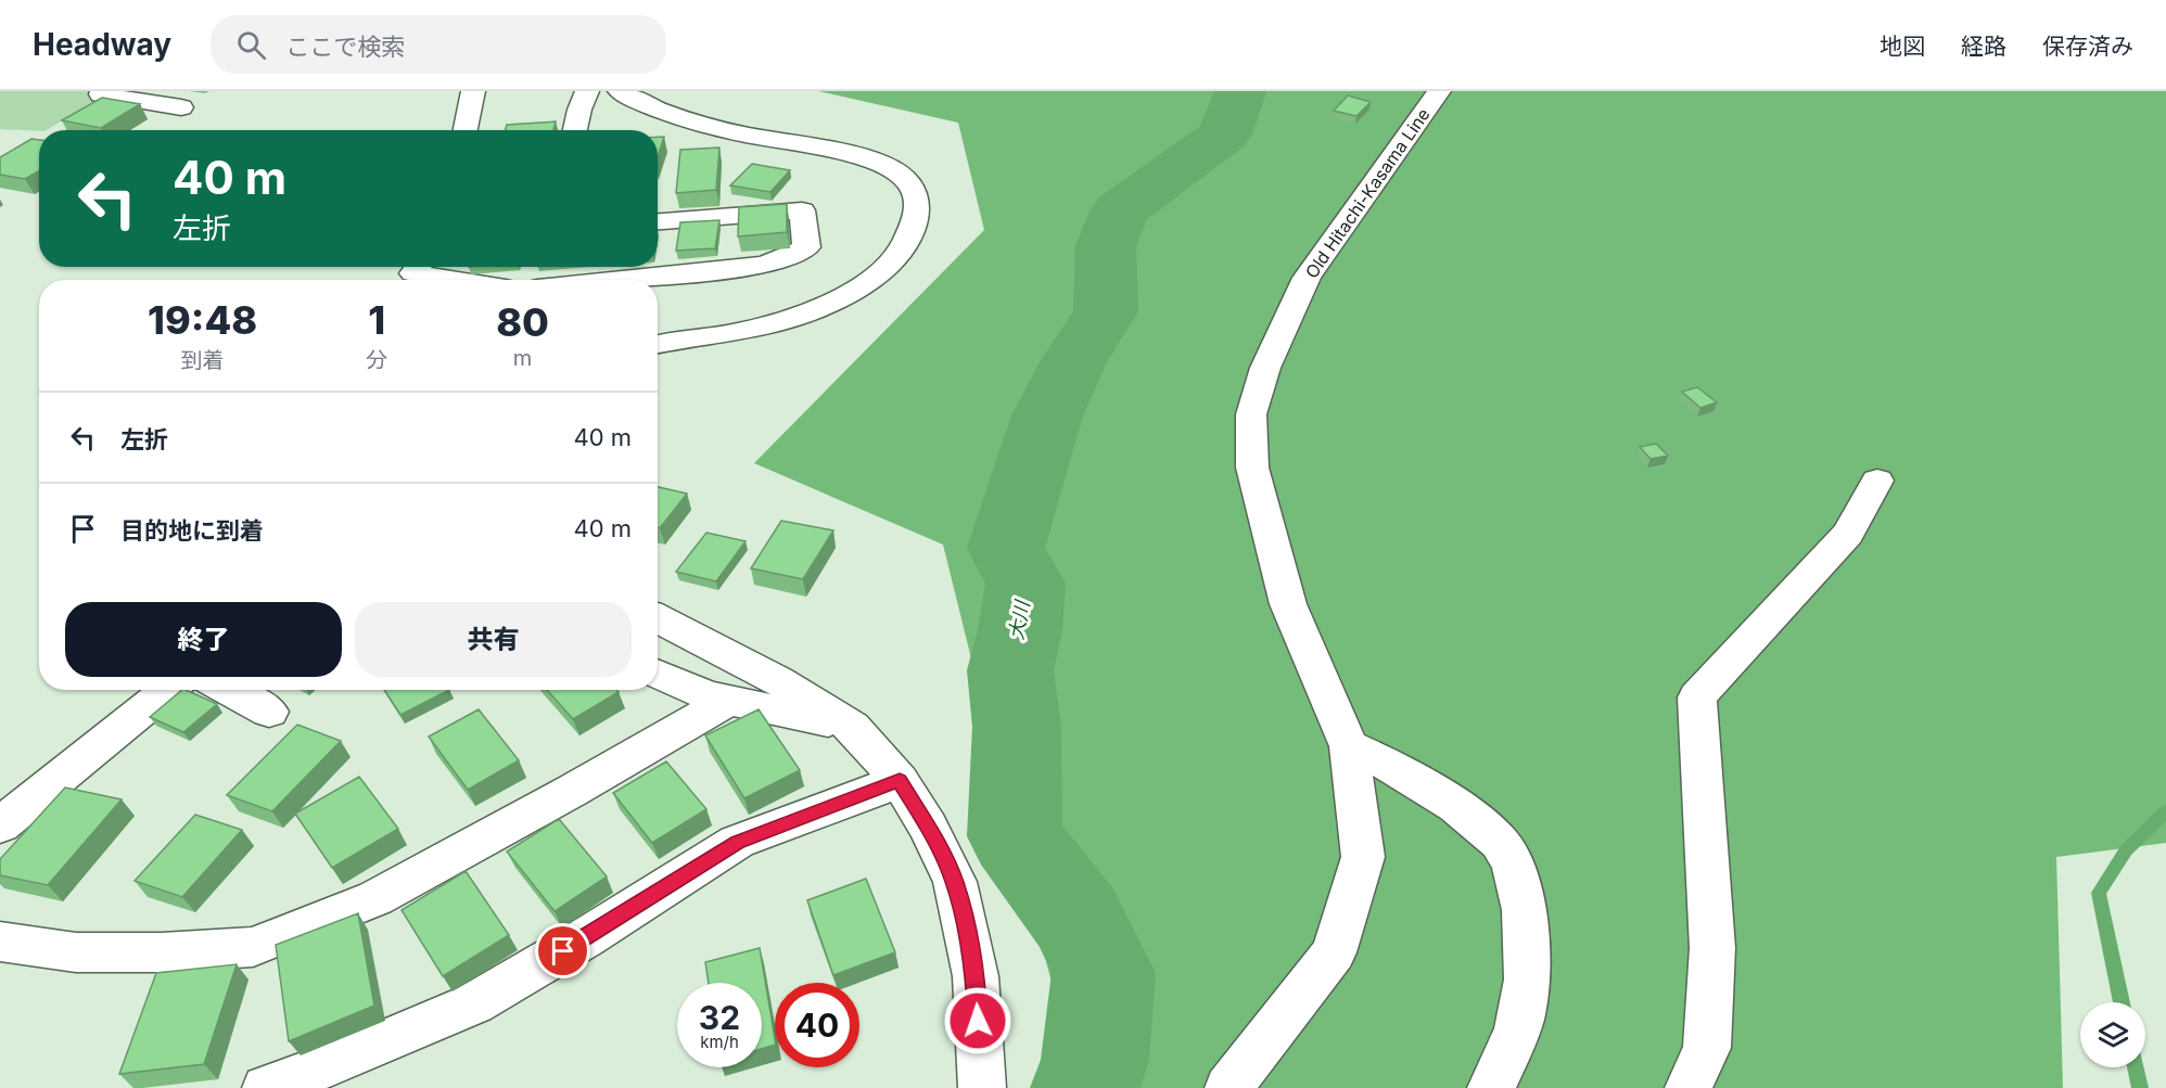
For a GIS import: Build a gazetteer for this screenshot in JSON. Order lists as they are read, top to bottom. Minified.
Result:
{"streets":{"street":["Old Hitachi-Kasama Line"]},"water":["大川"],"page":{"header":"Headway","search":"ここで検索","nav":["地図","経路","保存済み"],"turn":["40 m","左折"],"eta":["19:48","到着","1","分","80","m"],"list":[{"name":"左折","value":"40 m"},{"name":"目的地に到着","value":"40 m"}],"buttons":["終了","共有"],"speed":"32 km/h","limit":"40"}}
